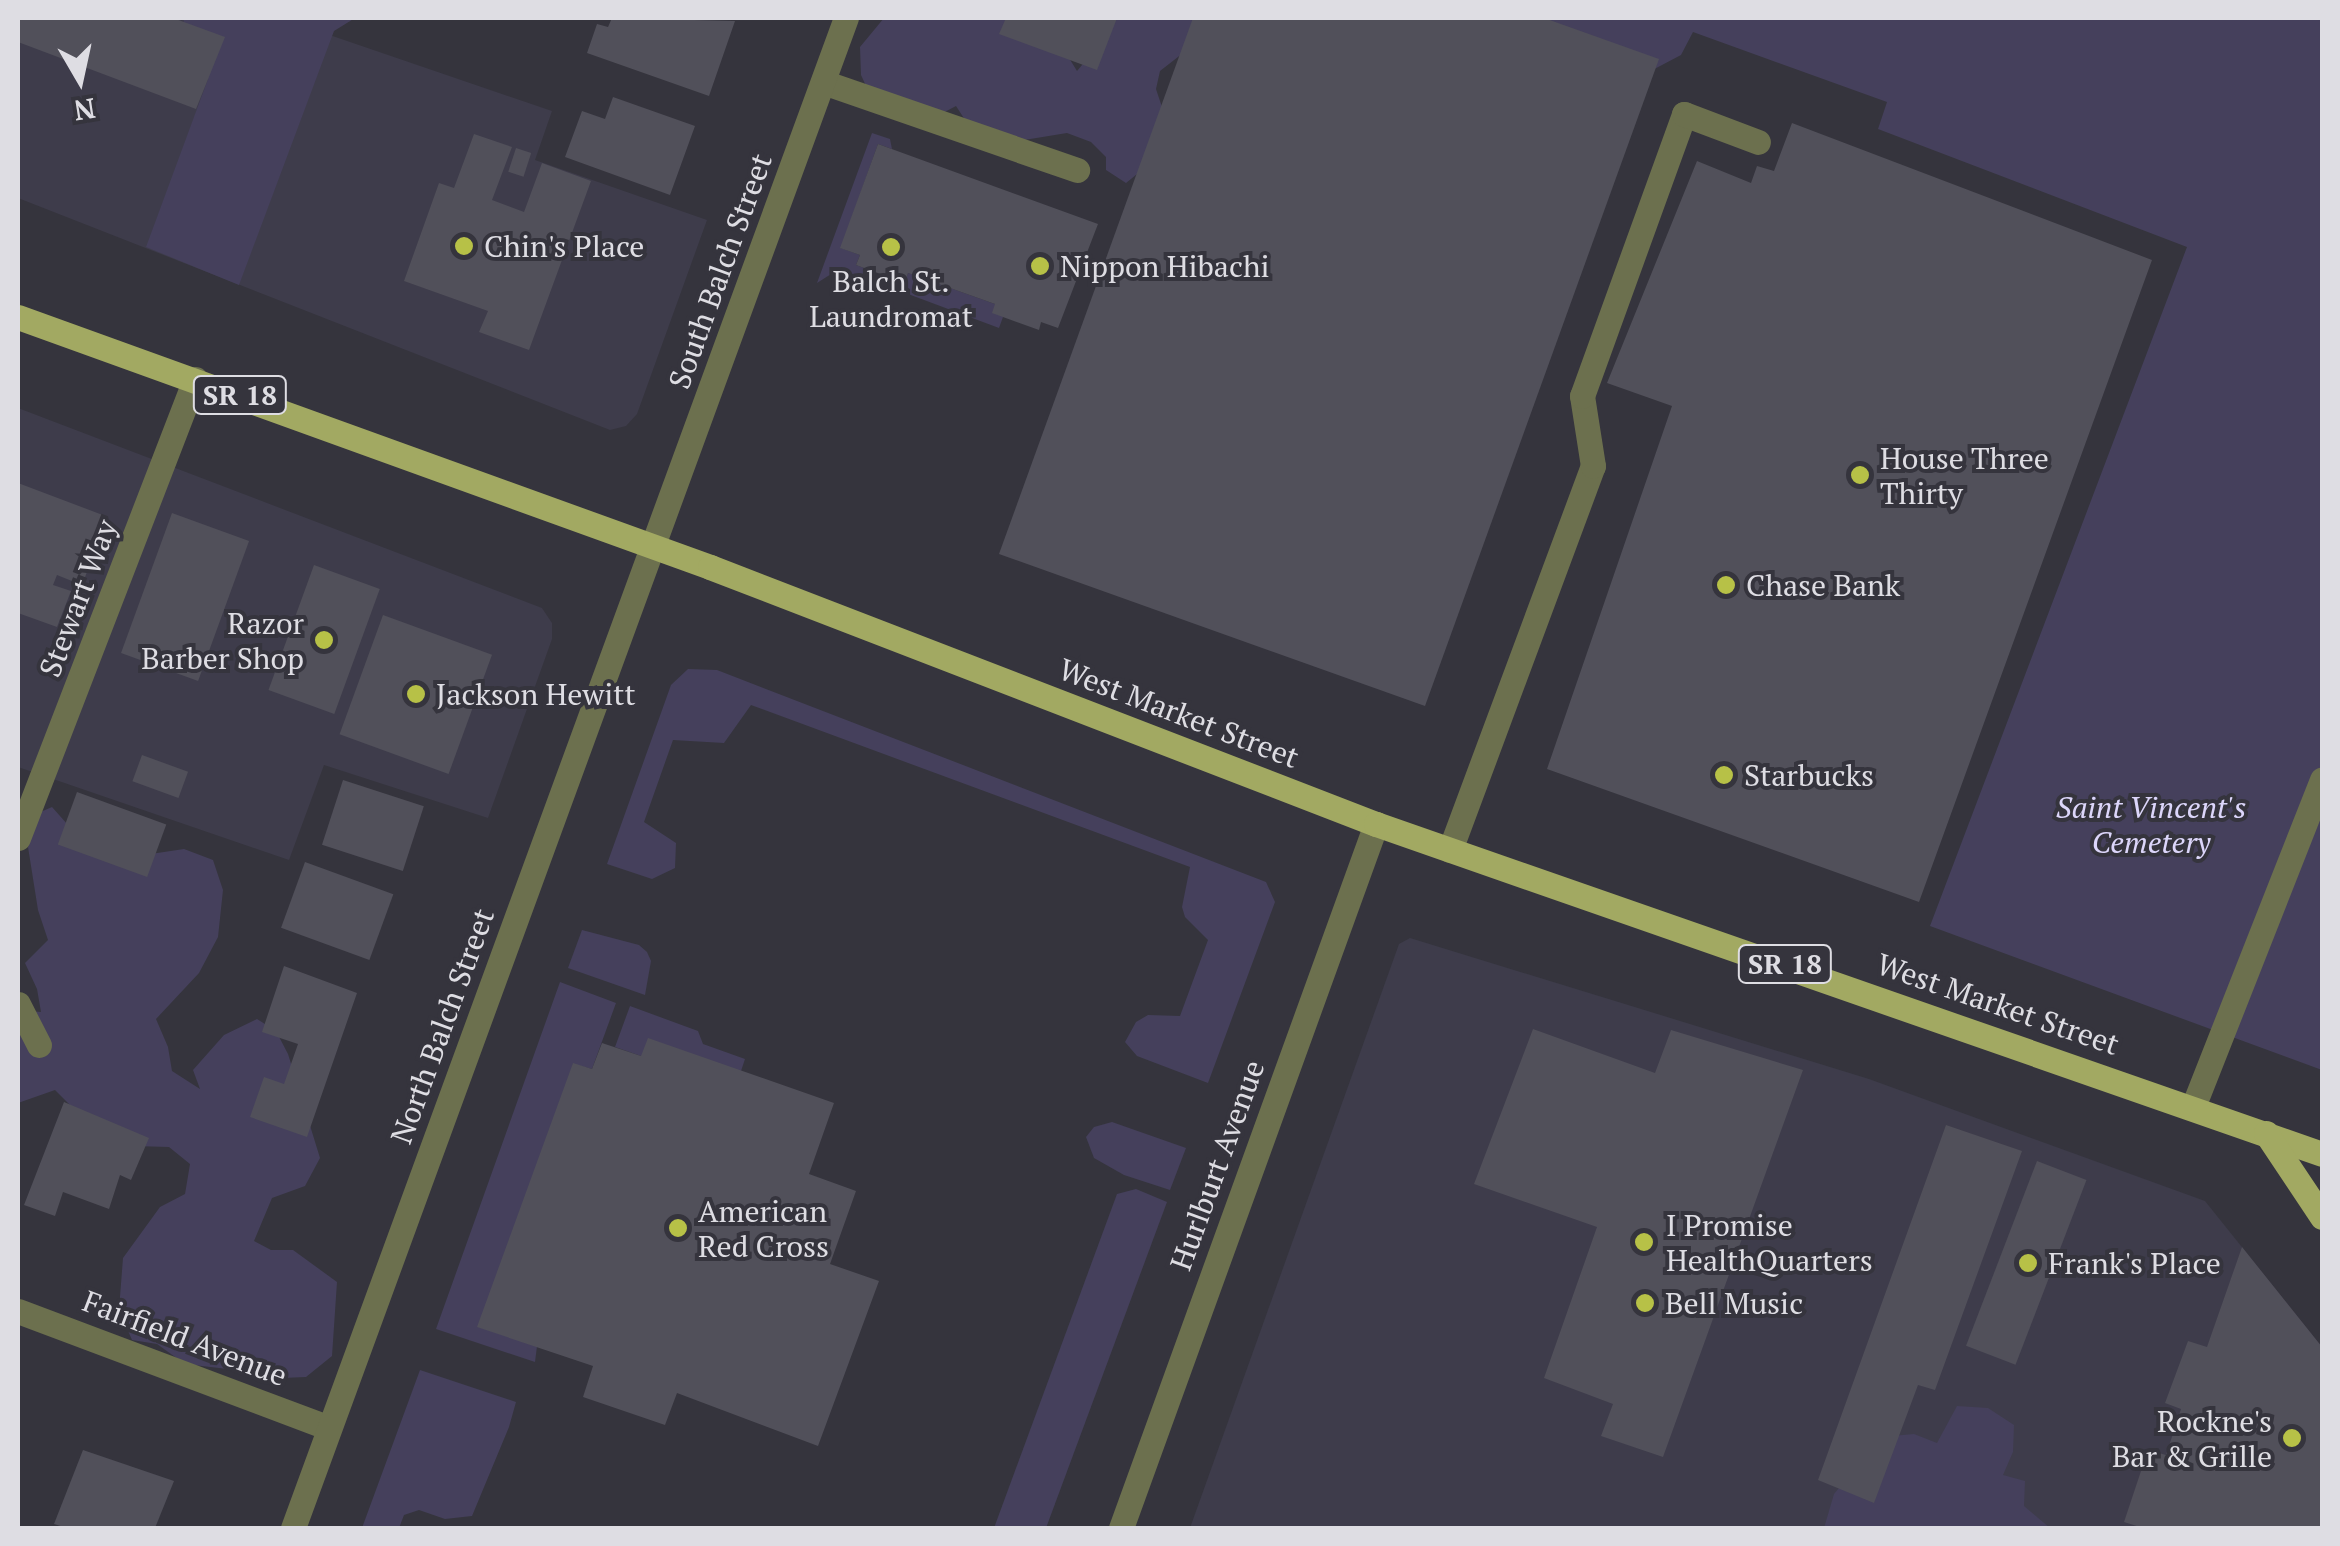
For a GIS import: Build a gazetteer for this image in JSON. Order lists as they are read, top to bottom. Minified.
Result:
{"streets":{"main road":["SR 18","West Market Street"],"street":["South Balch Street","Stewart Way","North Balch Street","Hurlburt Avenue","Fairfield Avenue"]},"crossings":[["South Balch Street","West Market Street"],["South Balch Street","North Balch Street"],["Stewart Way","West Market Street"],["West Market Street","North Balch Street"],["West Market Street","Hurlburt Avenue"],["North Balch Street","Fairfield Avenue"]],"parks":["Saint Vincent's Cemetery"],"places":["Chin's Place","Balch St. Laundromat","Nippon Hibachi","House Three Thirty","Chase Bank","Razor Barber Shop","Jackson Hewitt","Starbucks","American Red Cross","I Promise HealthQuarters","Frank's Place","Bell Music","Rockne's Bar & Grille"],"north":"bottom"}
